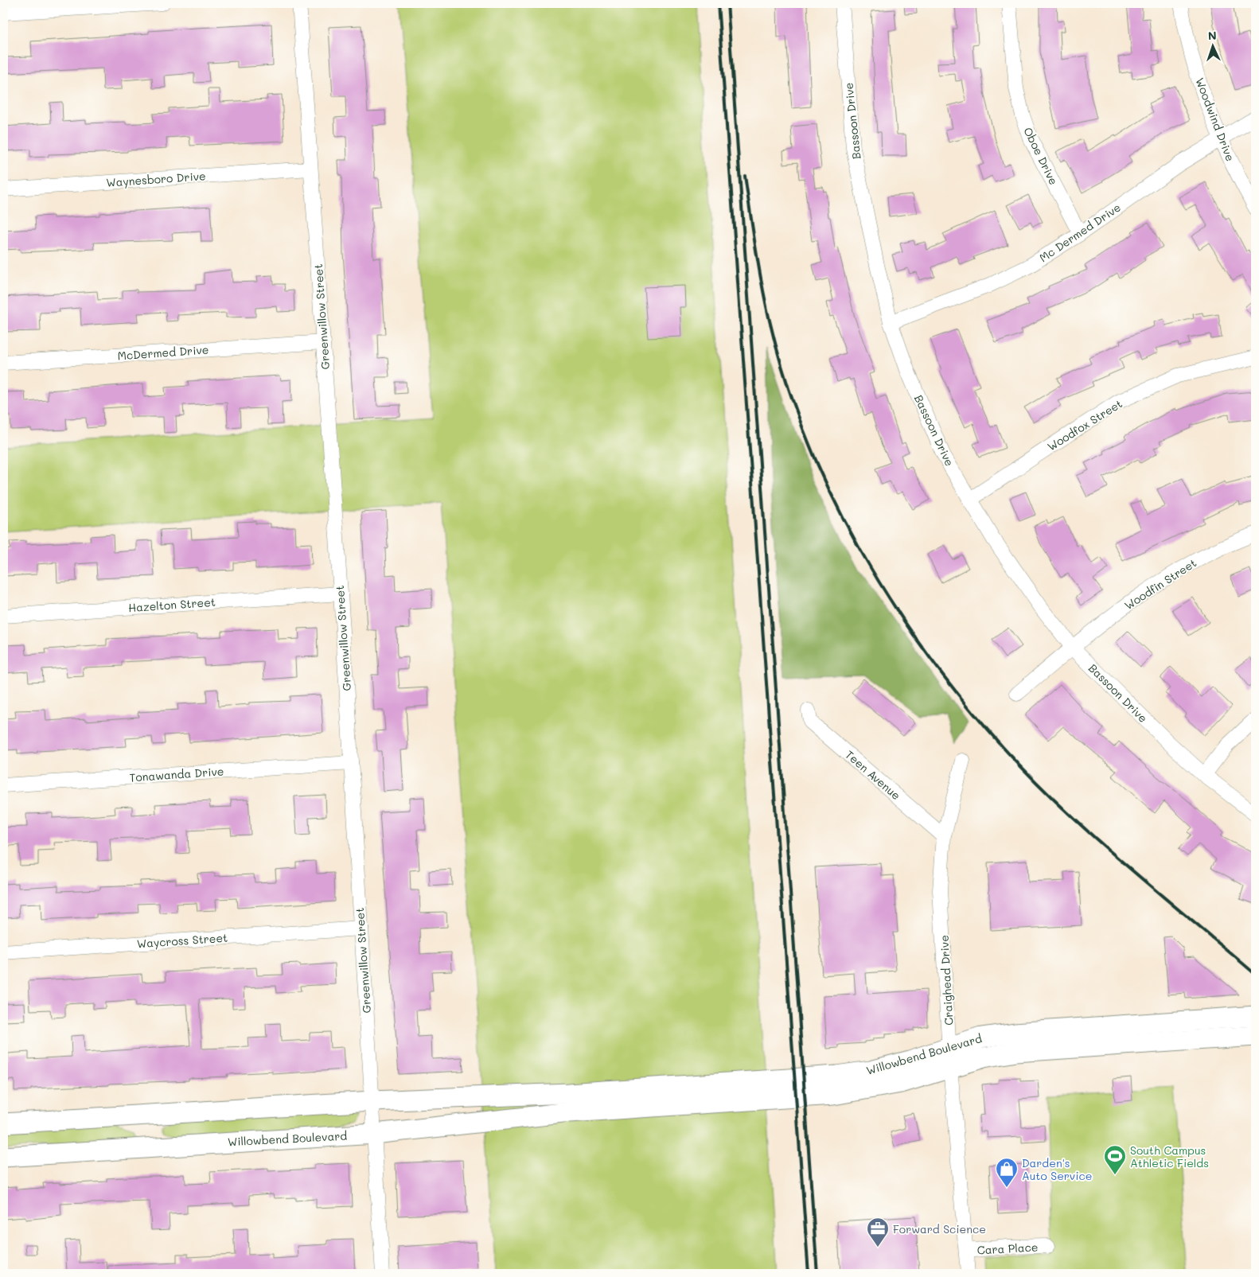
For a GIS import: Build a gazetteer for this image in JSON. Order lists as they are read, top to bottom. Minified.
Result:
{"streets":{"main road":["Willowbend Boulevard"],"street":["Woodwind Drive","Bassoon Drive","Oboe Drive","Waynesboro Drive","Mc Dermed Drive","Greenwillow Street","McDermed Drive","Woodfox Street","Woodfin Street","Hazelton Street","Tonawanda Drive","Teen Avenue","Waycross Street","Craighead Drive","Cara Place"]},"crossings":[["Woodwind Drive","Mc Dermed Drive"],["Bassoon Drive","Mc Dermed Drive"],["Bassoon Drive","Woodfox Street"],["Bassoon Drive","Woodfin Street"],["Oboe Drive","Mc Dermed Drive"],["Waynesboro Drive","Greenwillow Street"],["Greenwillow Street","McDermed Drive"],["Greenwillow Street","Hazelton Street"],["Greenwillow Street","Tonawanda Drive"],["Greenwillow Street","Waycross Street"],["Greenwillow Street","Willowbend Boulevard"],["Teen Avenue","Craighead Drive"],["Craighead Drive","Willowbend Boulevard"],["Craighead Drive","Cara Place"]],"places":{"sports":["South Campus Athletic Fields"],"shop":["Darden's Auto Service"],"office":["Forward Science"]},"north":"top"}
